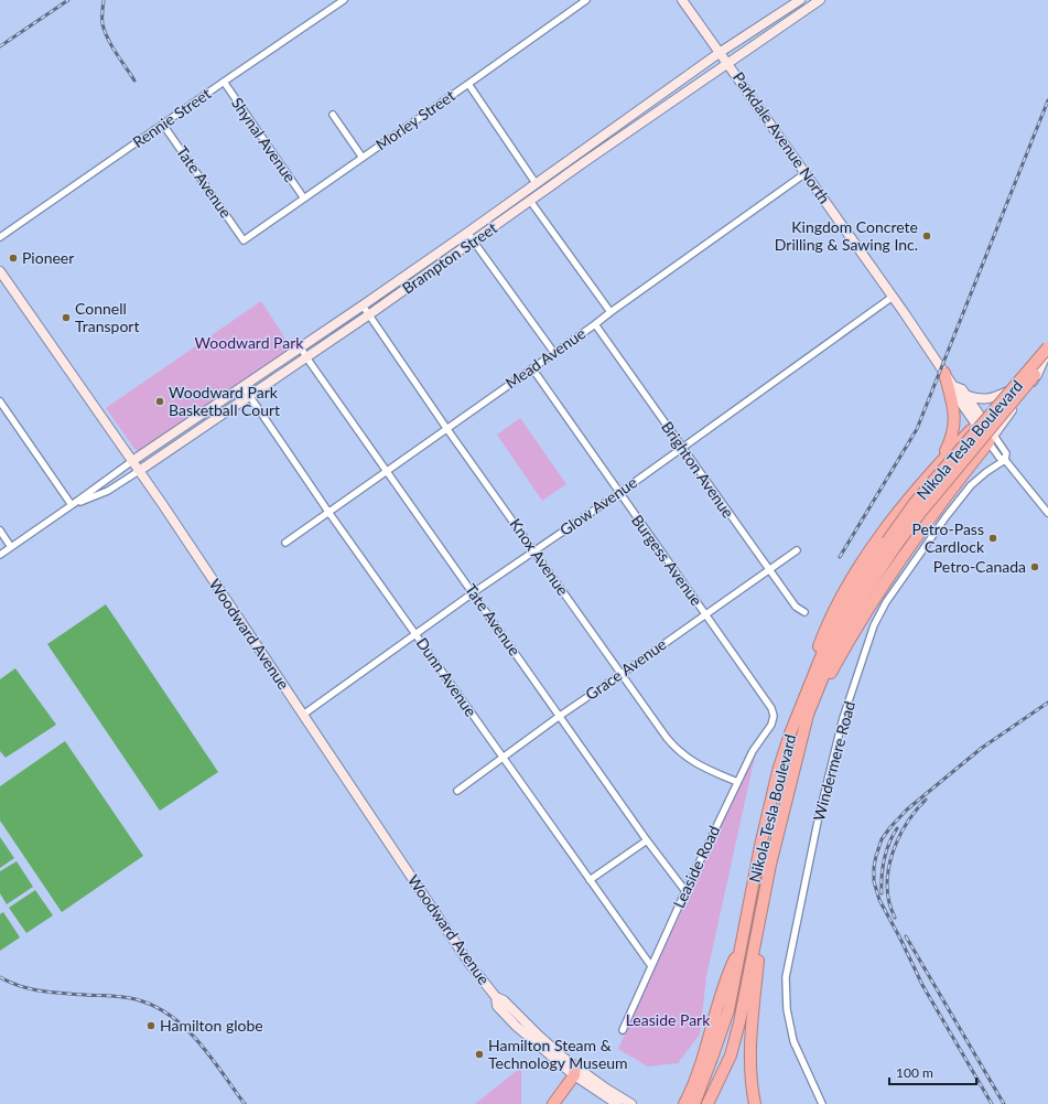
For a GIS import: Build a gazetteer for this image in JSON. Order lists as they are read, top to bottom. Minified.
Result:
{"streets":{"highway":["Nikola Tesla Boulevard"],"main road":["Parkdale Avenue North","Brampton Street","Woodward Avenue"],"street":["Rennie Street","Morley Street","Shynal Avenue","Tate Avenue","Mead Avenue","Brighton Avenue","Glow Avenue","Knox Avenue","Burgess Avenue","Grace Avenue","Dunn Avenue","Windermere Road","Leaside Road"]},"crossings":[["Rennie Street","Shynal Avenue"],["Rennie Street","Tate Avenue"],["Morley Street","Shynal Avenue"],["Morley Street","Tate Avenue"],["Parkdale Avenue North","Brampton Street"],["Parkdale Avenue North","Mead Avenue"],["Parkdale Avenue North","Glow Avenue"],["Parkdale Avenue North","Windermere Road"],["Tate Avenue","Brampton Street"],["Tate Avenue","Mead Avenue"],["Tate Avenue","Glow Avenue"],["Tate Avenue","Grace Avenue"],["Tate Avenue","Leaside Road"],["Brampton Street","Knox Avenue"],["Brampton Street","Woodward Avenue"],["Brampton Street","Dunn Avenue"],["Mead Avenue","Brighton Avenue"],["Mead Avenue","Knox Avenue"],["Mead Avenue","Burgess Avenue"],["Mead Avenue","Dunn Avenue"],["Brighton Avenue","Glow Avenue"],["Brighton Avenue","Grace Avenue"],["Glow Avenue","Knox Avenue"],["Glow Avenue","Burgess Avenue"],["Glow Avenue","Woodward Avenue"],["Glow Avenue","Dunn Avenue"],["Knox Avenue","Grace Avenue"],["Knox Avenue","Leaside Road"],["Burgess Avenue","Grace Avenue"],["Burgess Avenue","Leaside Road"],["Grace Avenue","Dunn Avenue"],["Dunn Avenue","Leaside Road"]],"parks":["Woodward Park","Leaside Park"],"places":["Kingdom Concrete Drilling & Sawing Inc.","Pioneer","Connell Transport","Woodward Park Basketball Court","Petro-Pass Cardlock","Petro-Canada","Hamilton globe","Hamilton Steam & Technology Museum"],"scale_bar":"100 m"}
